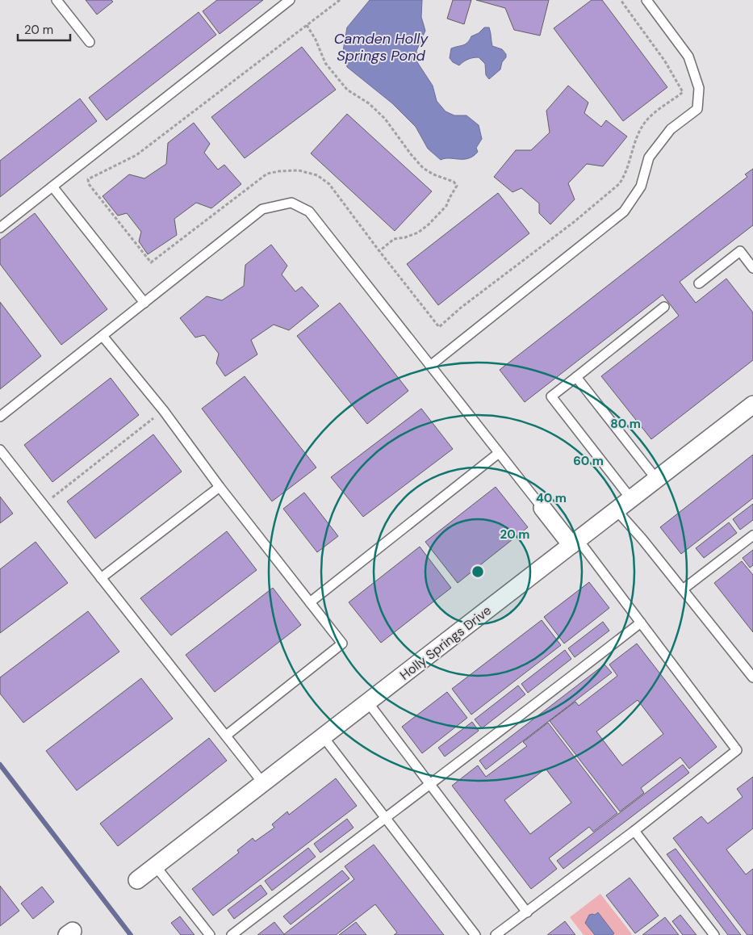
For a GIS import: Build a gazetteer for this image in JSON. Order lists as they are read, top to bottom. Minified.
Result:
{"streets":{"street":["Holly Springs Drive"]},"water":["Camden Holly Springs Pond"],"scale_bar":"20 m","rings":["80 m","60 m","40 m","20 m"]}
